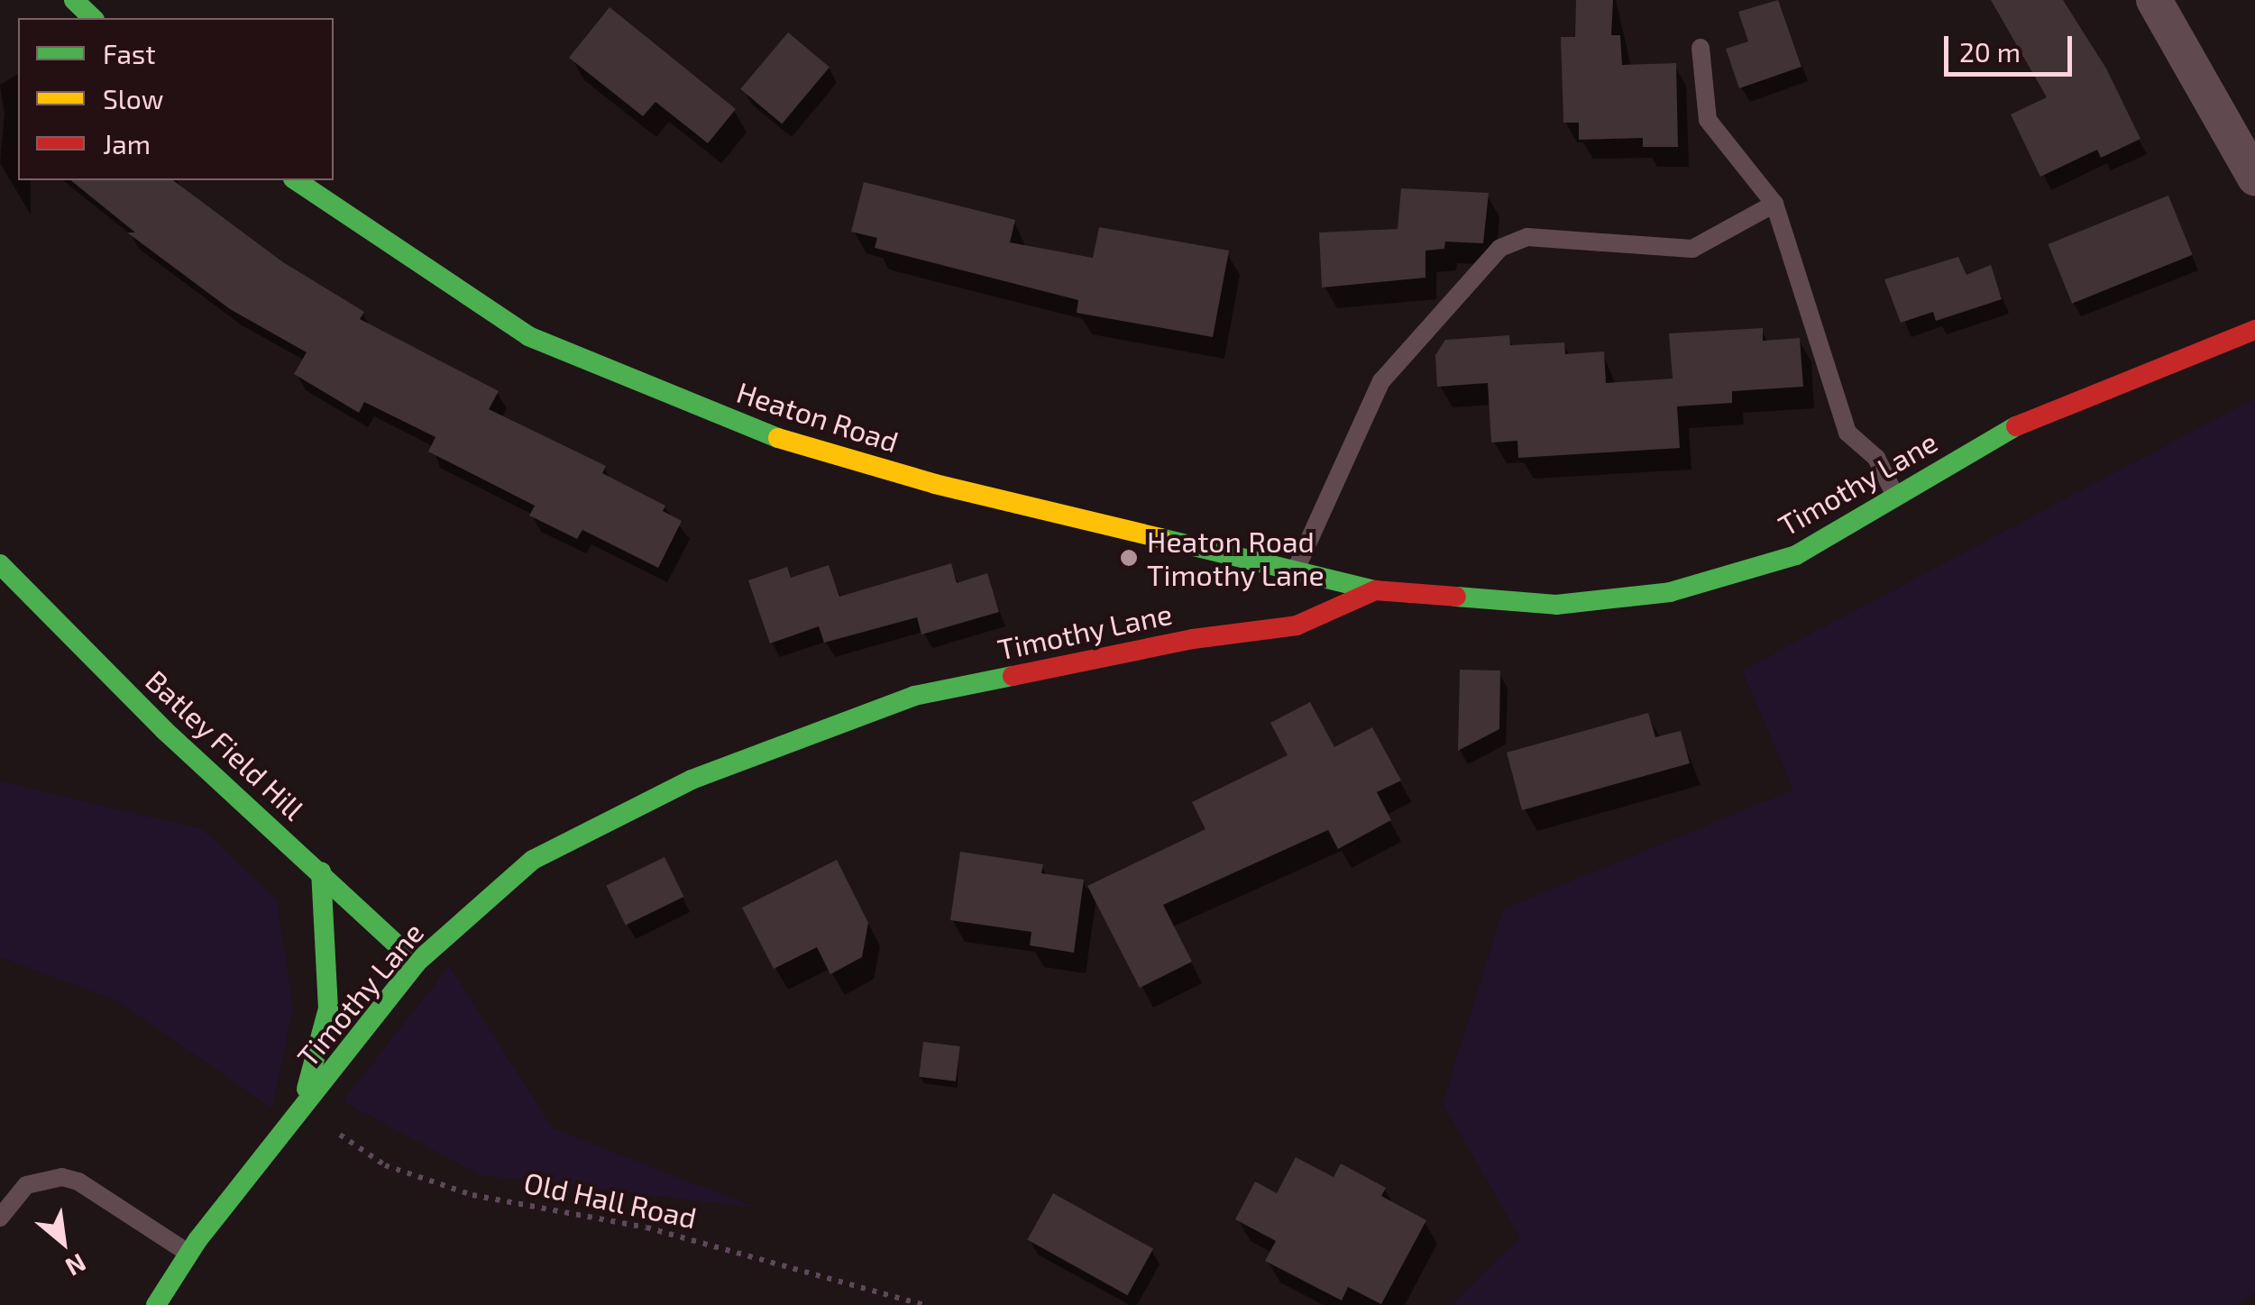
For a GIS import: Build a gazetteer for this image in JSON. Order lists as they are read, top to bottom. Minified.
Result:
{"streets":{"street":["Heaton Road","Timothy Lane","Batley Field Hill"],"path":["Old Hall Road"]},"crossings":[["Heaton Road","Timothy Lane"],["Timothy Lane","Batley Field Hill"],["Timothy Lane","Old Hall Road"]],"places":["Heaton Road Timothy Lane"],"legend":["Fast","Slow","Jam"],"scale_bar":"20 m","north":"bottom right"}
